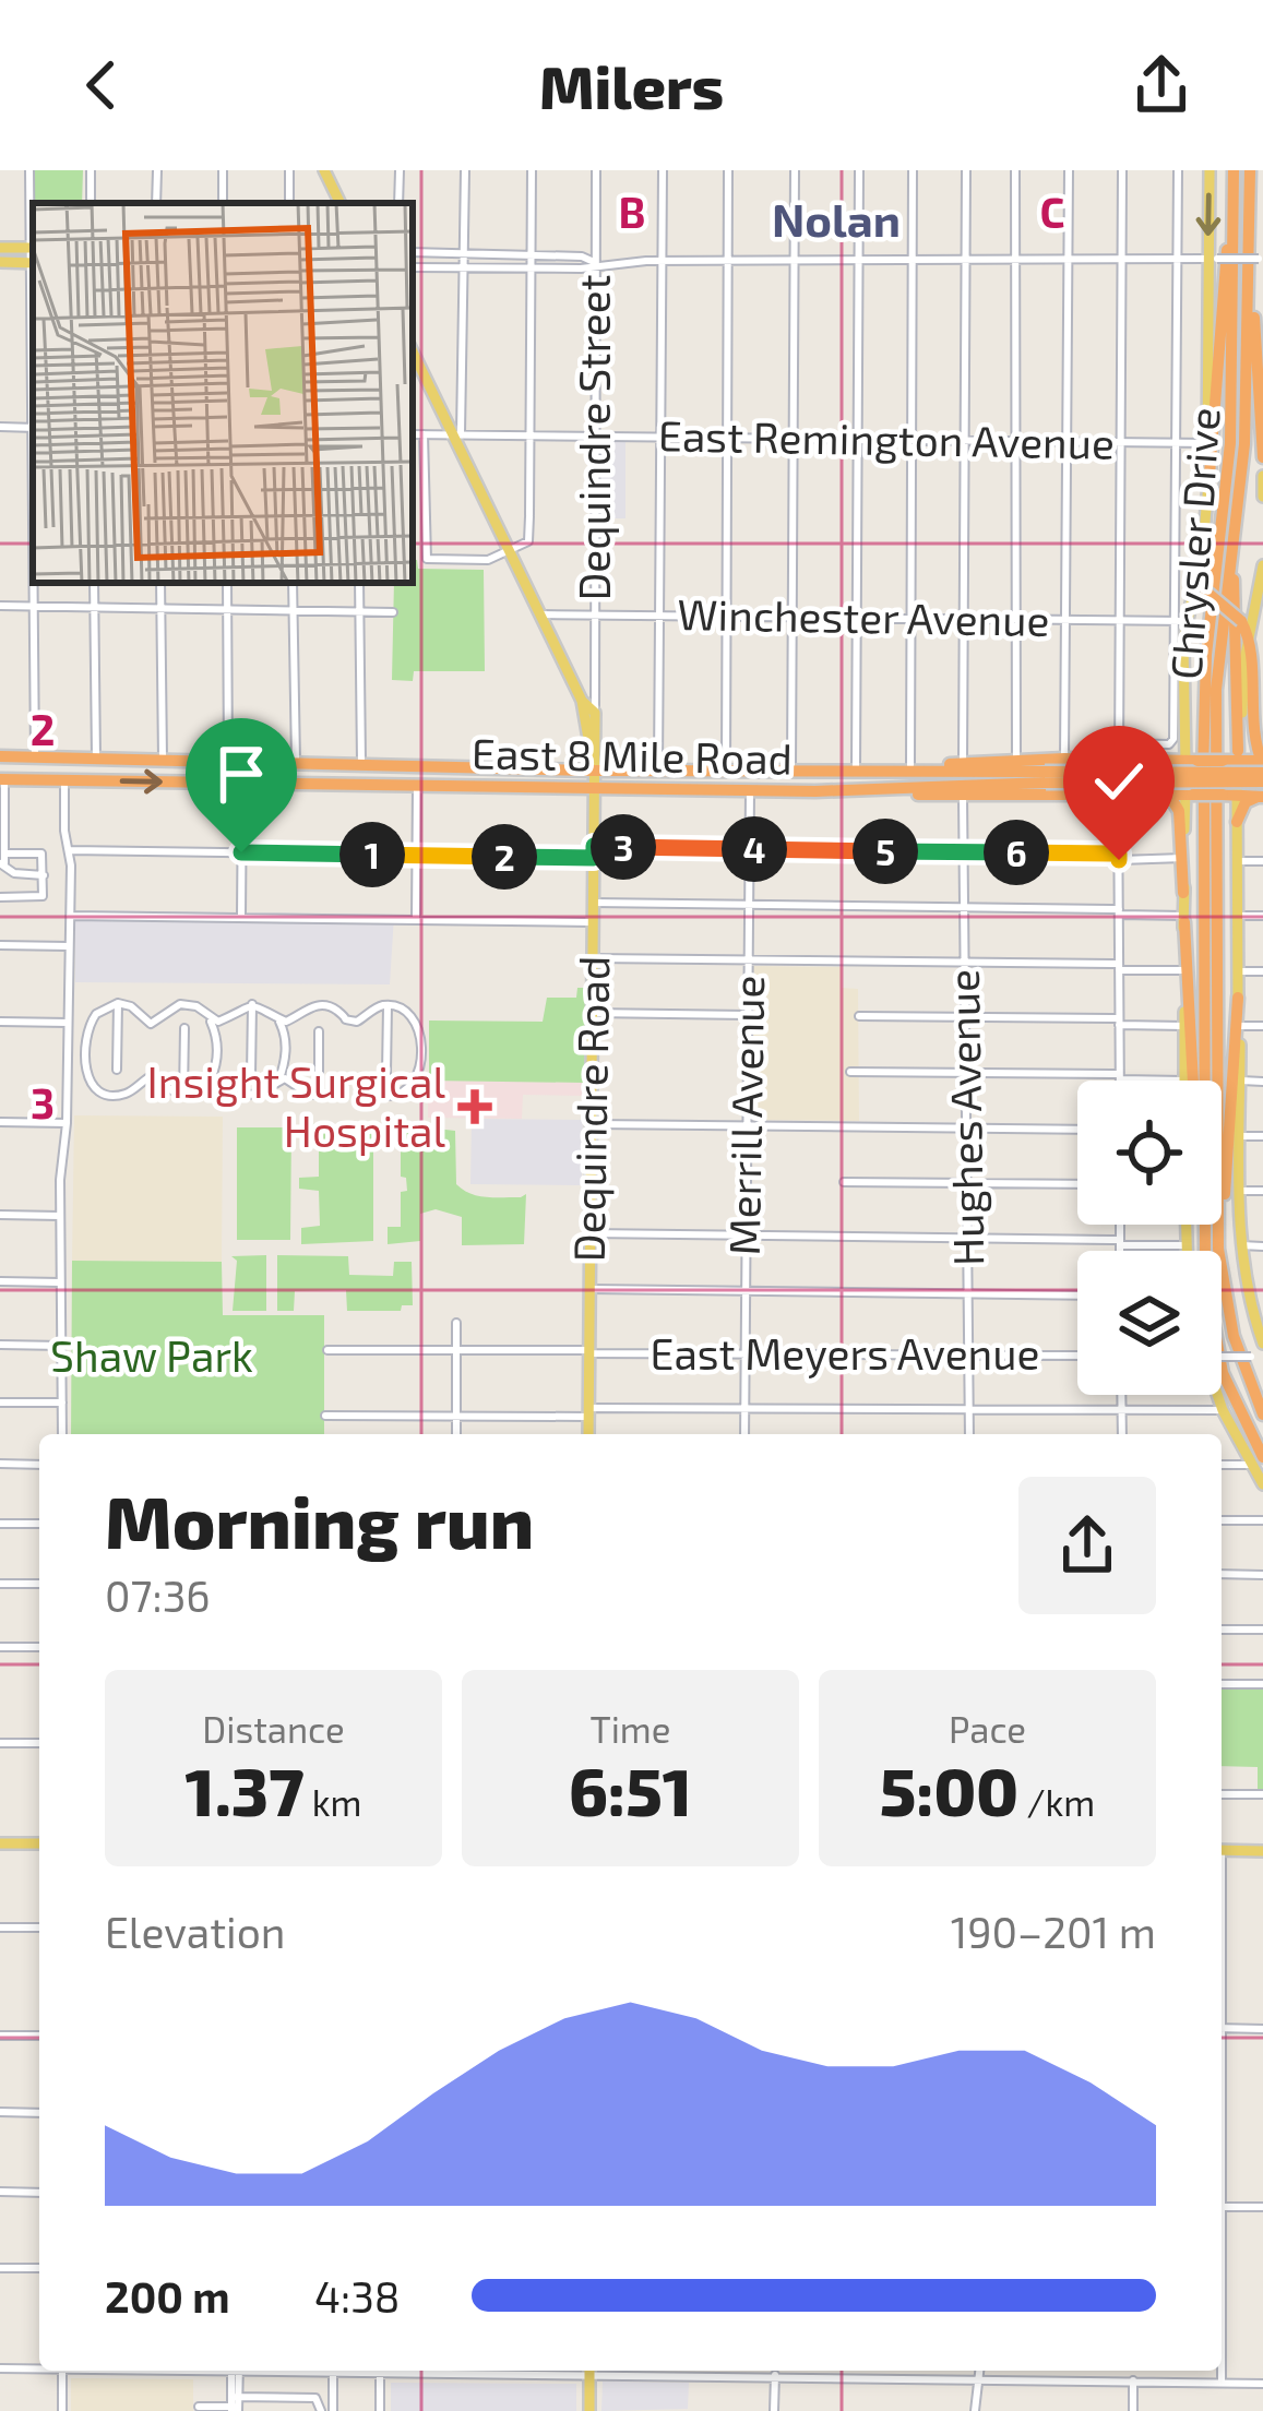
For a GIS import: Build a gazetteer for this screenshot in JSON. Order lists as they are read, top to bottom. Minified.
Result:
{"streets":{"highway":["East 8 Mile Road"],"main road":["Chrysler Drive","Dequindre Road"],"street":["Dequindre Street","East Remington Avenue","Winchester Avenue","Merrill Avenue","Hughes Avenue","East Meyers Avenue"]},"crossings":[["Dequindre Street","East Remington Avenue"],["Dequindre Street","Winchester Avenue"],["East Remington Avenue","Chrysler Drive"],["Chrysler Drive","Winchester Avenue"],["Chrysler Drive","East 8 Mile Road"],["East 8 Mile Road","Dequindre Road"],["East 8 Mile Road","Merrill Avenue"],["Dequindre Road","East Meyers Avenue"],["Merrill Avenue","East Meyers Avenue"],["Hughes Avenue","East Meyers Avenue"]],"districts":["Nolan"],"parks":["Shaw Park"],"places":{"health":["Insight Surgical Hospital"]},"page":{"header":"Milers","pins":["3","4","5","6","1","2"],"heading":["Morning run","07:36"],"stats":[["Distance","1.37 km"],["Time","6:51"],["Pace","5:00 /km"]],"chart":["Elevation","190–201 m"],"list":[{"name":"200 m","note":"4:38"}]},"grid":{"columns":["B","C"],"rows":["2","3"]}}
